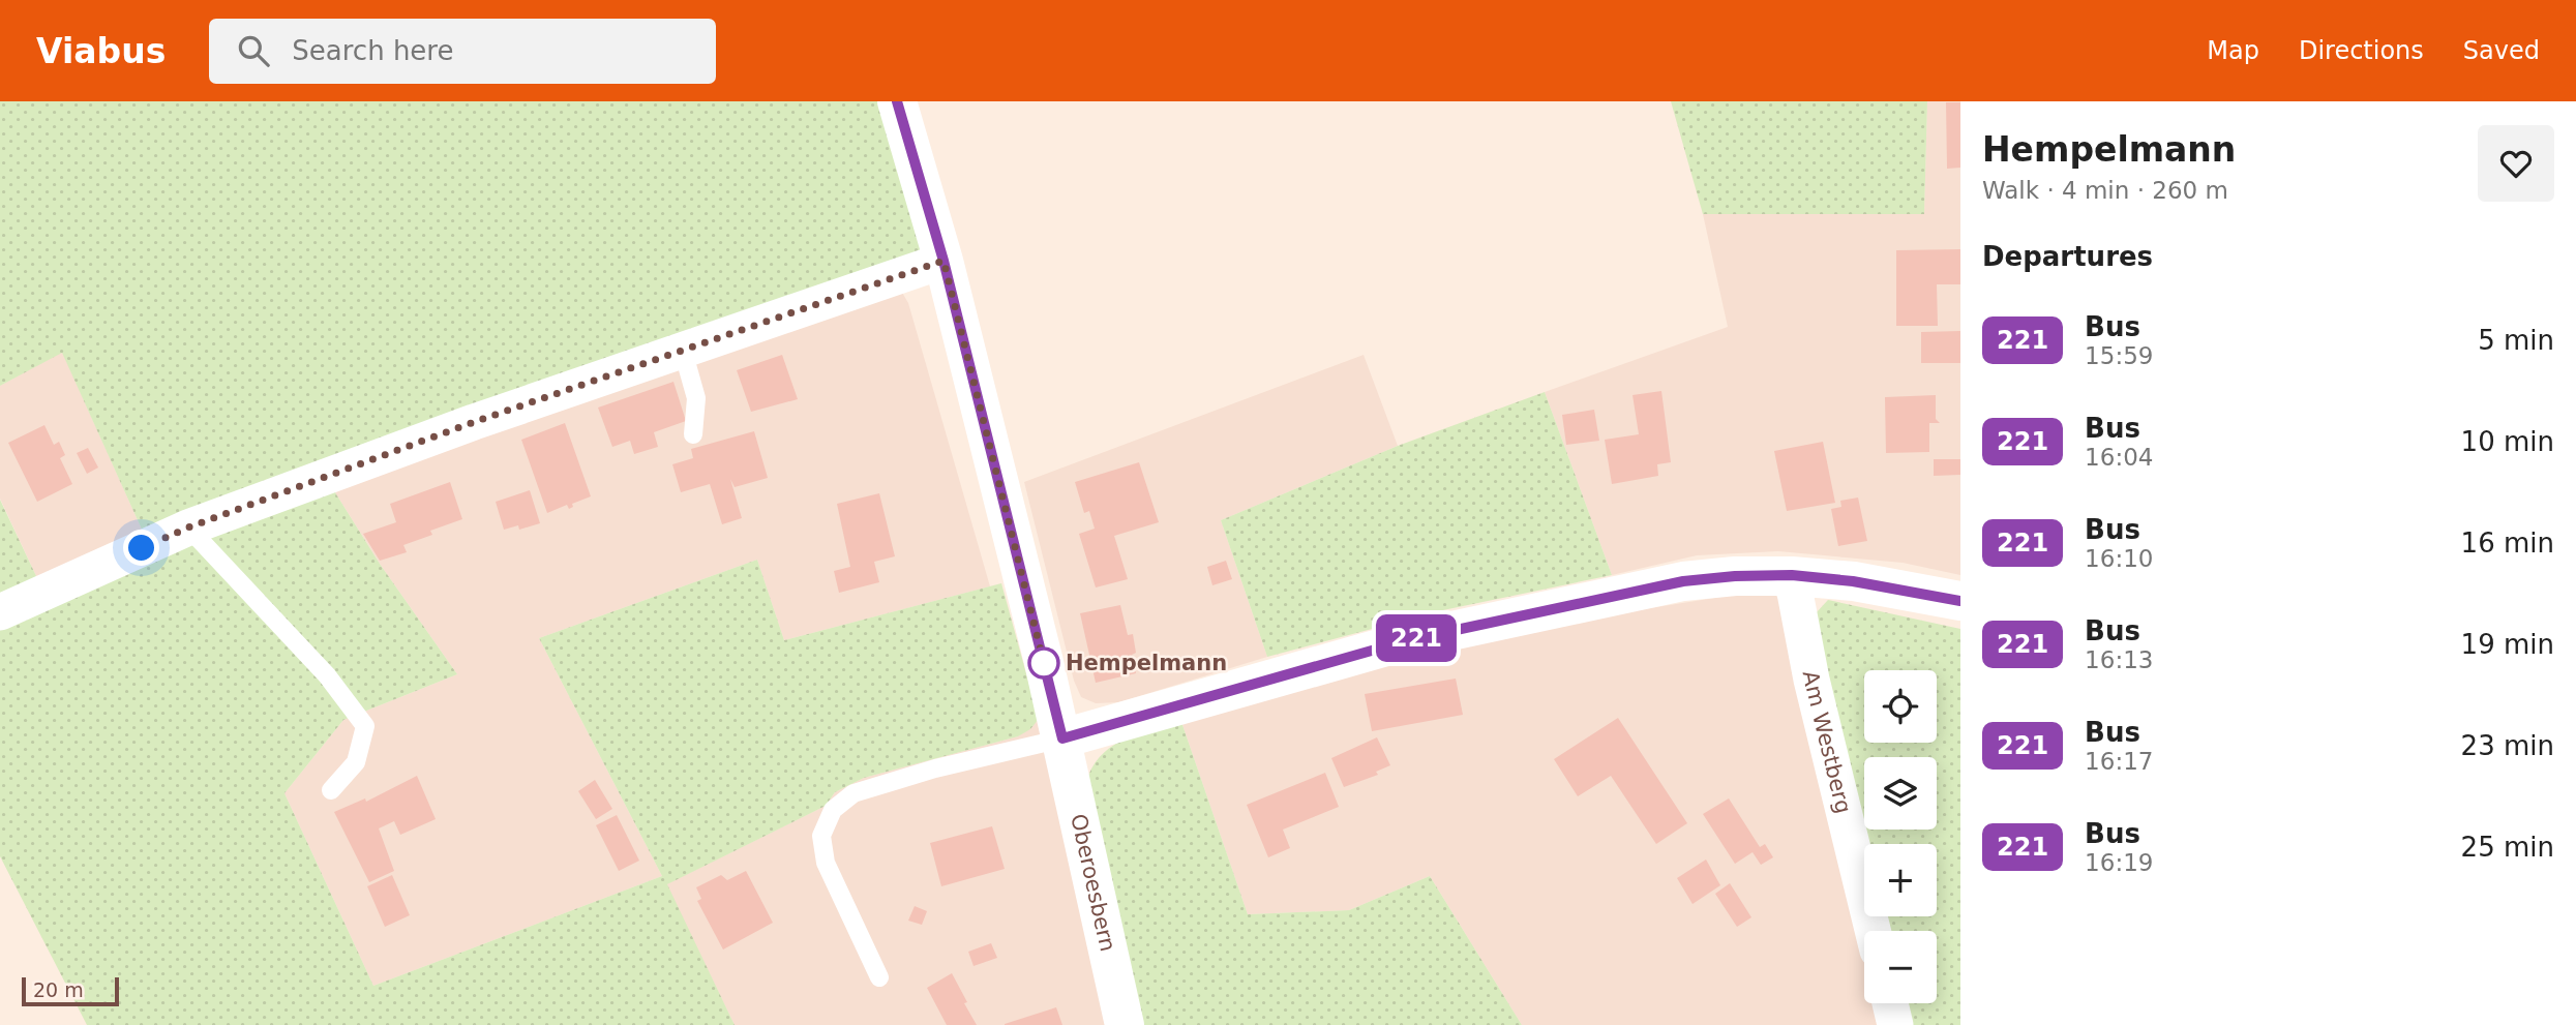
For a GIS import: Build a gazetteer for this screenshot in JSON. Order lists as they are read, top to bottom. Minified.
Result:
{"streets":{"street":["Am Westberg","Oberoesbern"]},"places":["Hempelmann"],"lines":["bus line 221"],"scale_bar":"20 m","page":{"header":"Viabus","search":"Search here","nav":["Map","Directions","Saved"],"on_map":"221","heading":[["Hempelmann","Walk · 4 min · 260 m"],"Departures"],"list":[{"mark":"221","name":"Bus","note":"15:59","value":"5 min"},{"mark":"221","name":"Bus","note":"16:04","value":"10 min"},{"mark":"221","name":"Bus","note":"16:10","value":"16 min"},{"mark":"221","name":"Bus","note":"16:13","value":"19 min"},{"mark":"221","name":"Bus","note":"16:17","value":"23 min"},{"mark":"221","name":"Bus","note":"16:19","value":"25 min"}],"map_buttons":["+","−"],"scale":"20 m"}}
